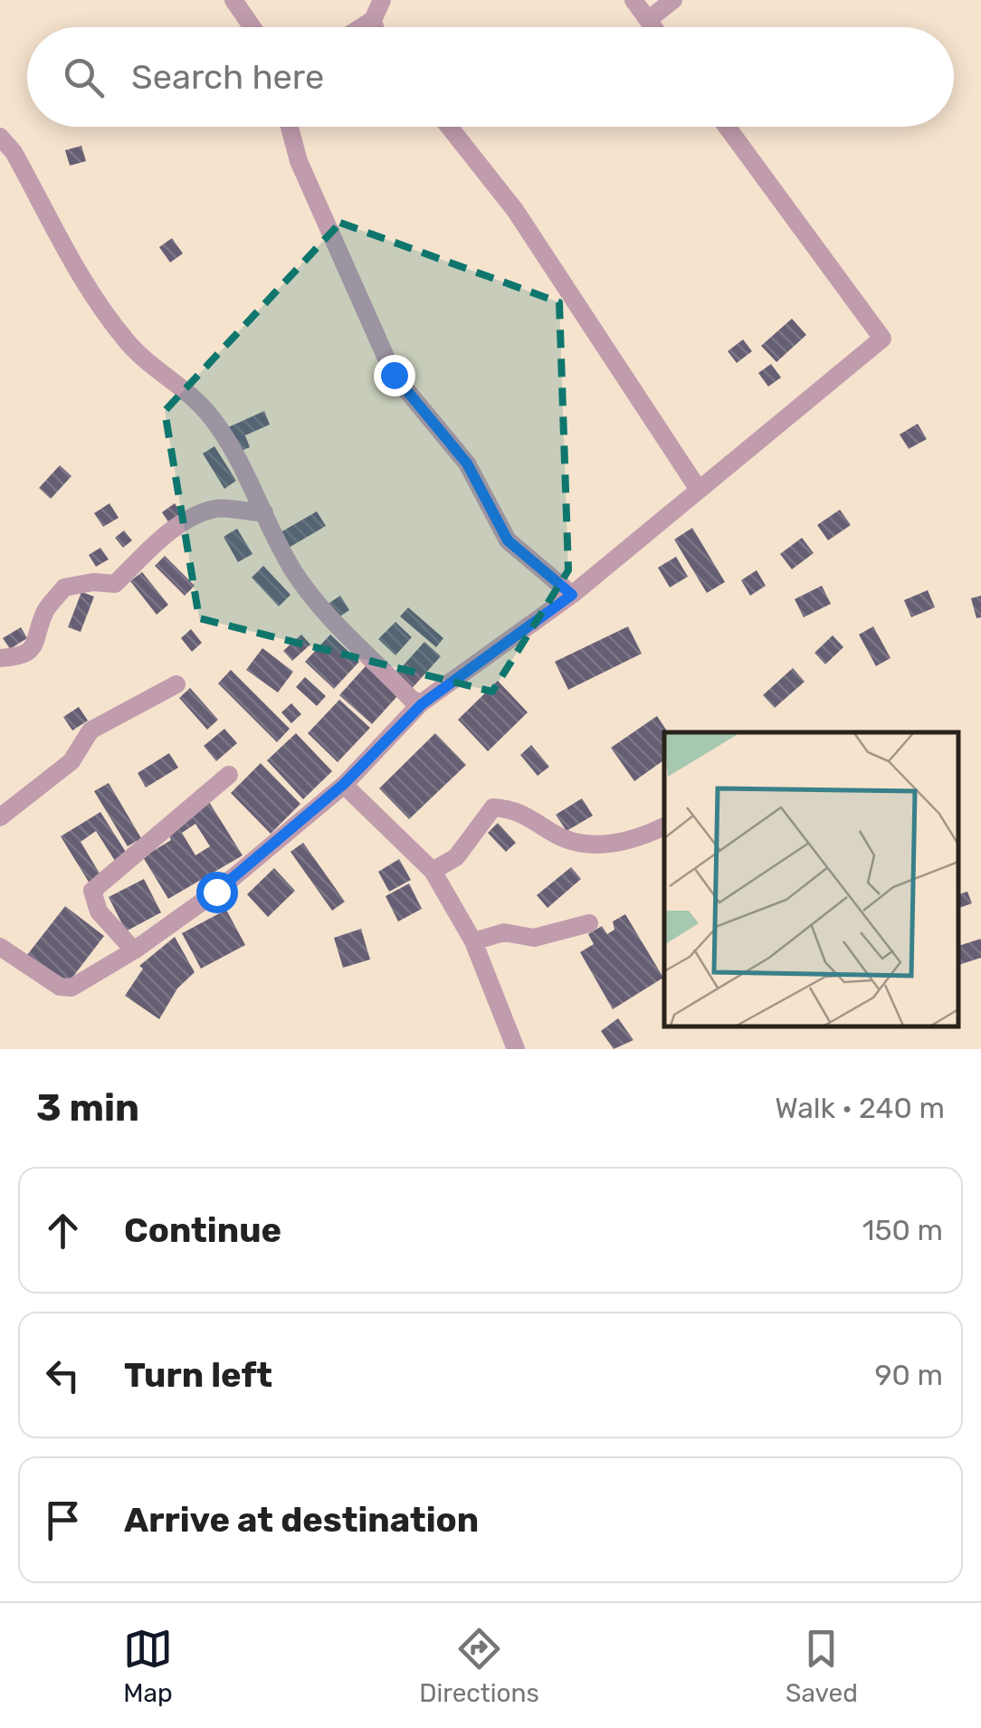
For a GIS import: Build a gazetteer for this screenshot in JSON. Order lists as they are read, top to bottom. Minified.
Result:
{"page":{"search":"Search here","heading":["3 min","Walk · 240 m"],"list":[["Continue","150 m"],["Turn left","90 m"],"Arrive at destination"],"nav":["Map","Directions","Saved"]}}
